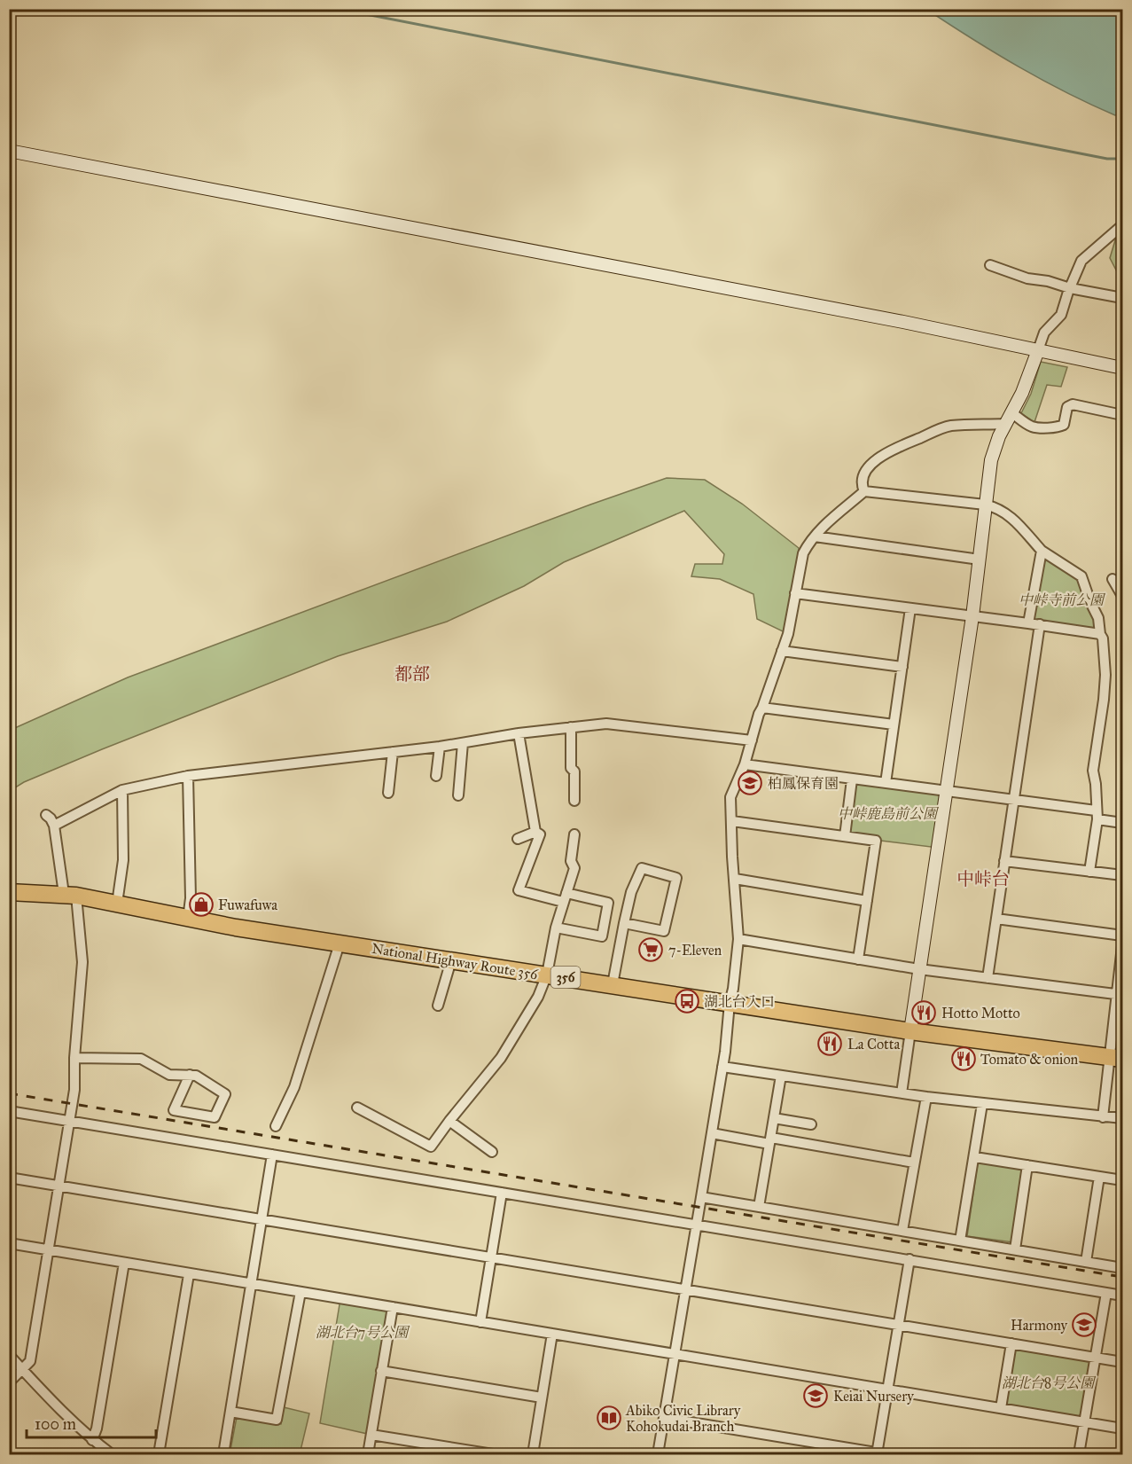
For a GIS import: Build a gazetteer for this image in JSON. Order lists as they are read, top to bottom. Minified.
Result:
{"streets":{"highway":["National Highway Route 356","356"]},"districts":["都部","中峠台"],"parks":["中峠寺前公園","中峠鹿島前公園","湖北台7号公園","湖北台8号公園"],"places":{"school or university":["柏鳳保育園","Harmony","Keiai Nursery"],"shop":["Fuwafuwa"],"supermarket":["7-Eleven"],"bus stop":["湖北台入口"],"restaurant":["Hotto Motto","La Cotta","Tomato & onion"],"library":["Abiko Civic Library Kohokudai Branch"]},"scale_bar":"100 m"}
